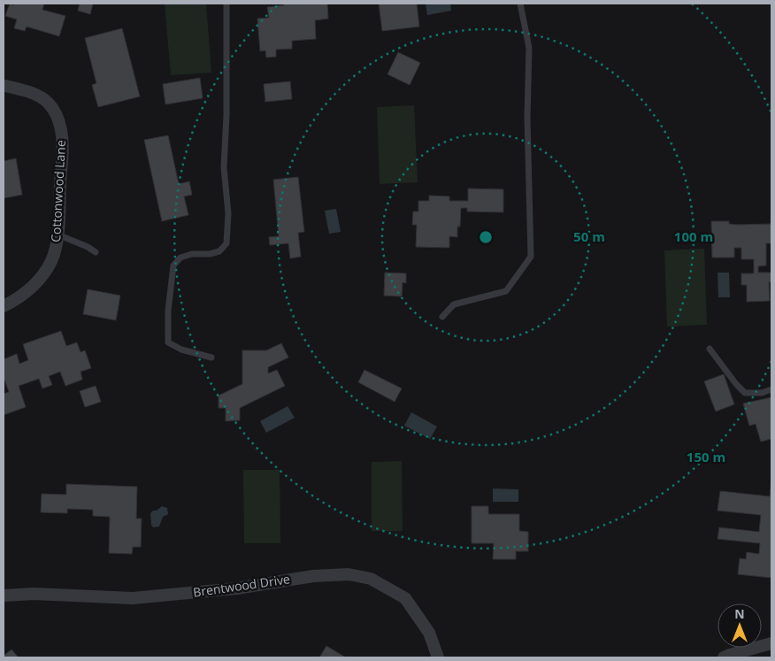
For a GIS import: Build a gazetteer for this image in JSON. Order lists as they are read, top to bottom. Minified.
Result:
{"streets":{"street":["Cottonwood Lane","Brentwood Drive"]},"north":"top","rings":["50 m","100 m","150 m"]}
